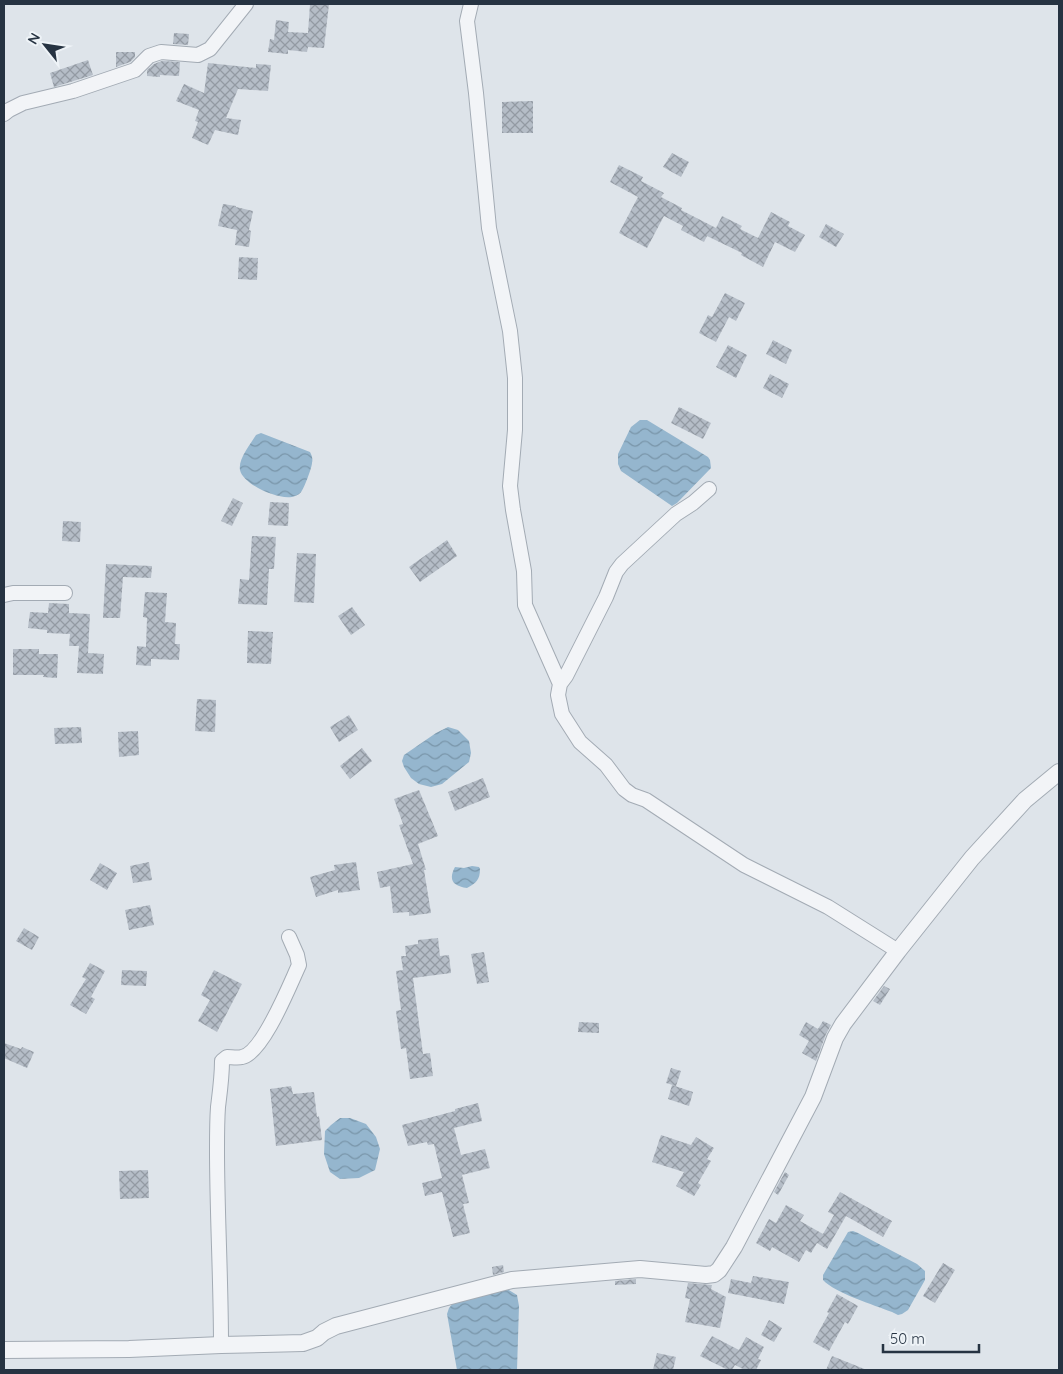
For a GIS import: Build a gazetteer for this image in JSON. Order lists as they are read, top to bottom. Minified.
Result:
{"scale_bar":"50 m","north":"top left"}
